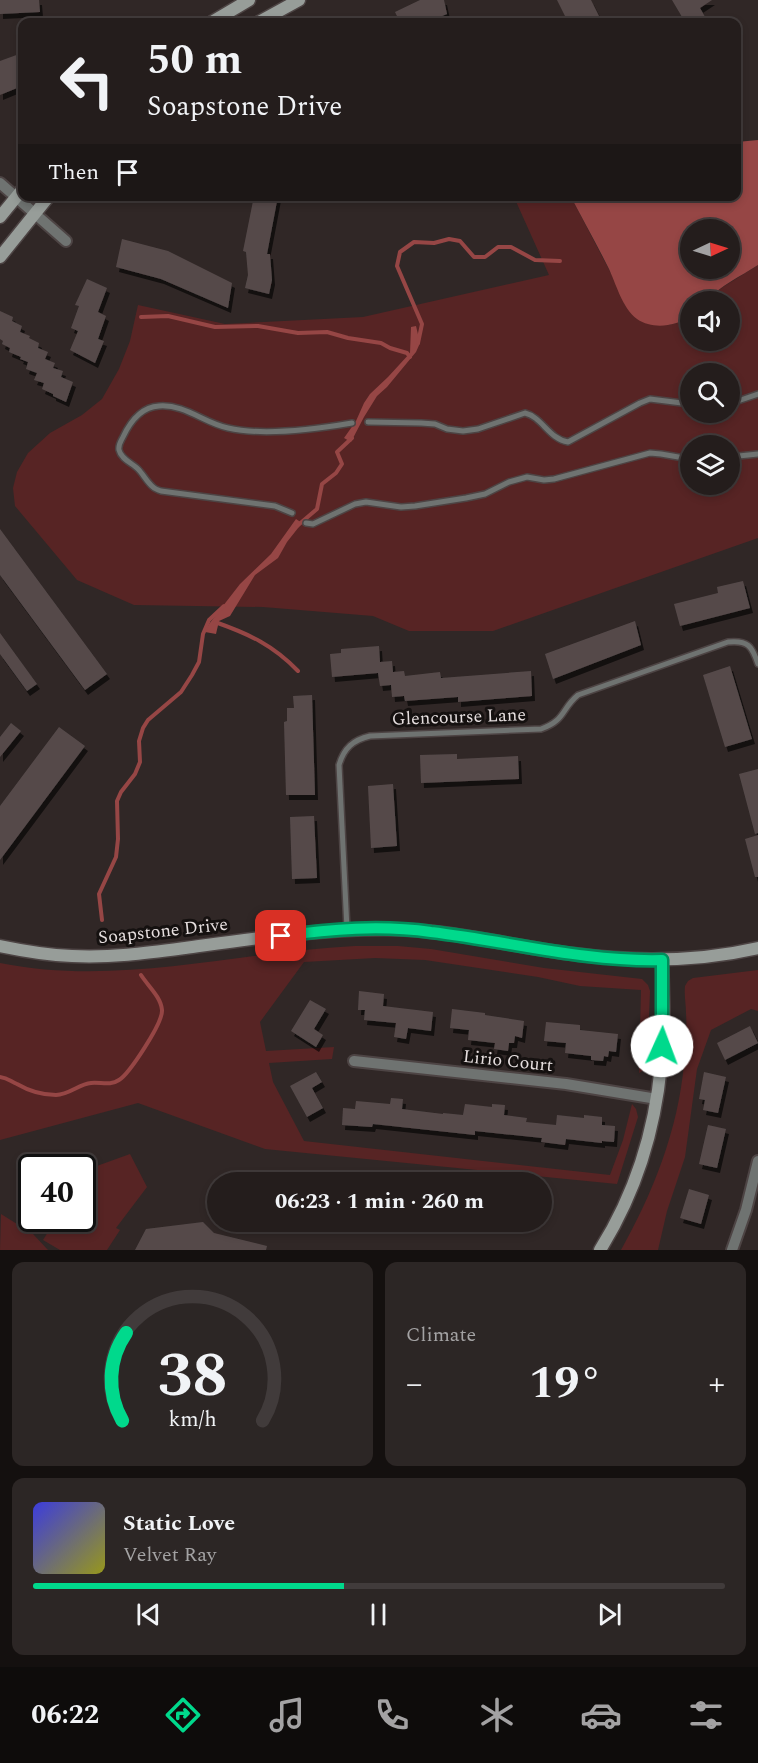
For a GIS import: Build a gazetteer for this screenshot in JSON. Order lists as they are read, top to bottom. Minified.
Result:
{"streets":{"street":["Soapstone Drive","Lirio Court"],"lane":["Glencourse Lane"]},"crossings":[["Glencourse Lane","Soapstone Drive"]],"north":"right","page":{"turn":["50 m","Soapstone Drive"],"then":"Then","limit":"40","trip":"06:23 · 1 min · 260 m","tile":"Climate","heat":["−","19°","+"],"song":["Static Love","Velvet Ray"],"tabs":"06:22","gauge":["38","km/h"]}}
